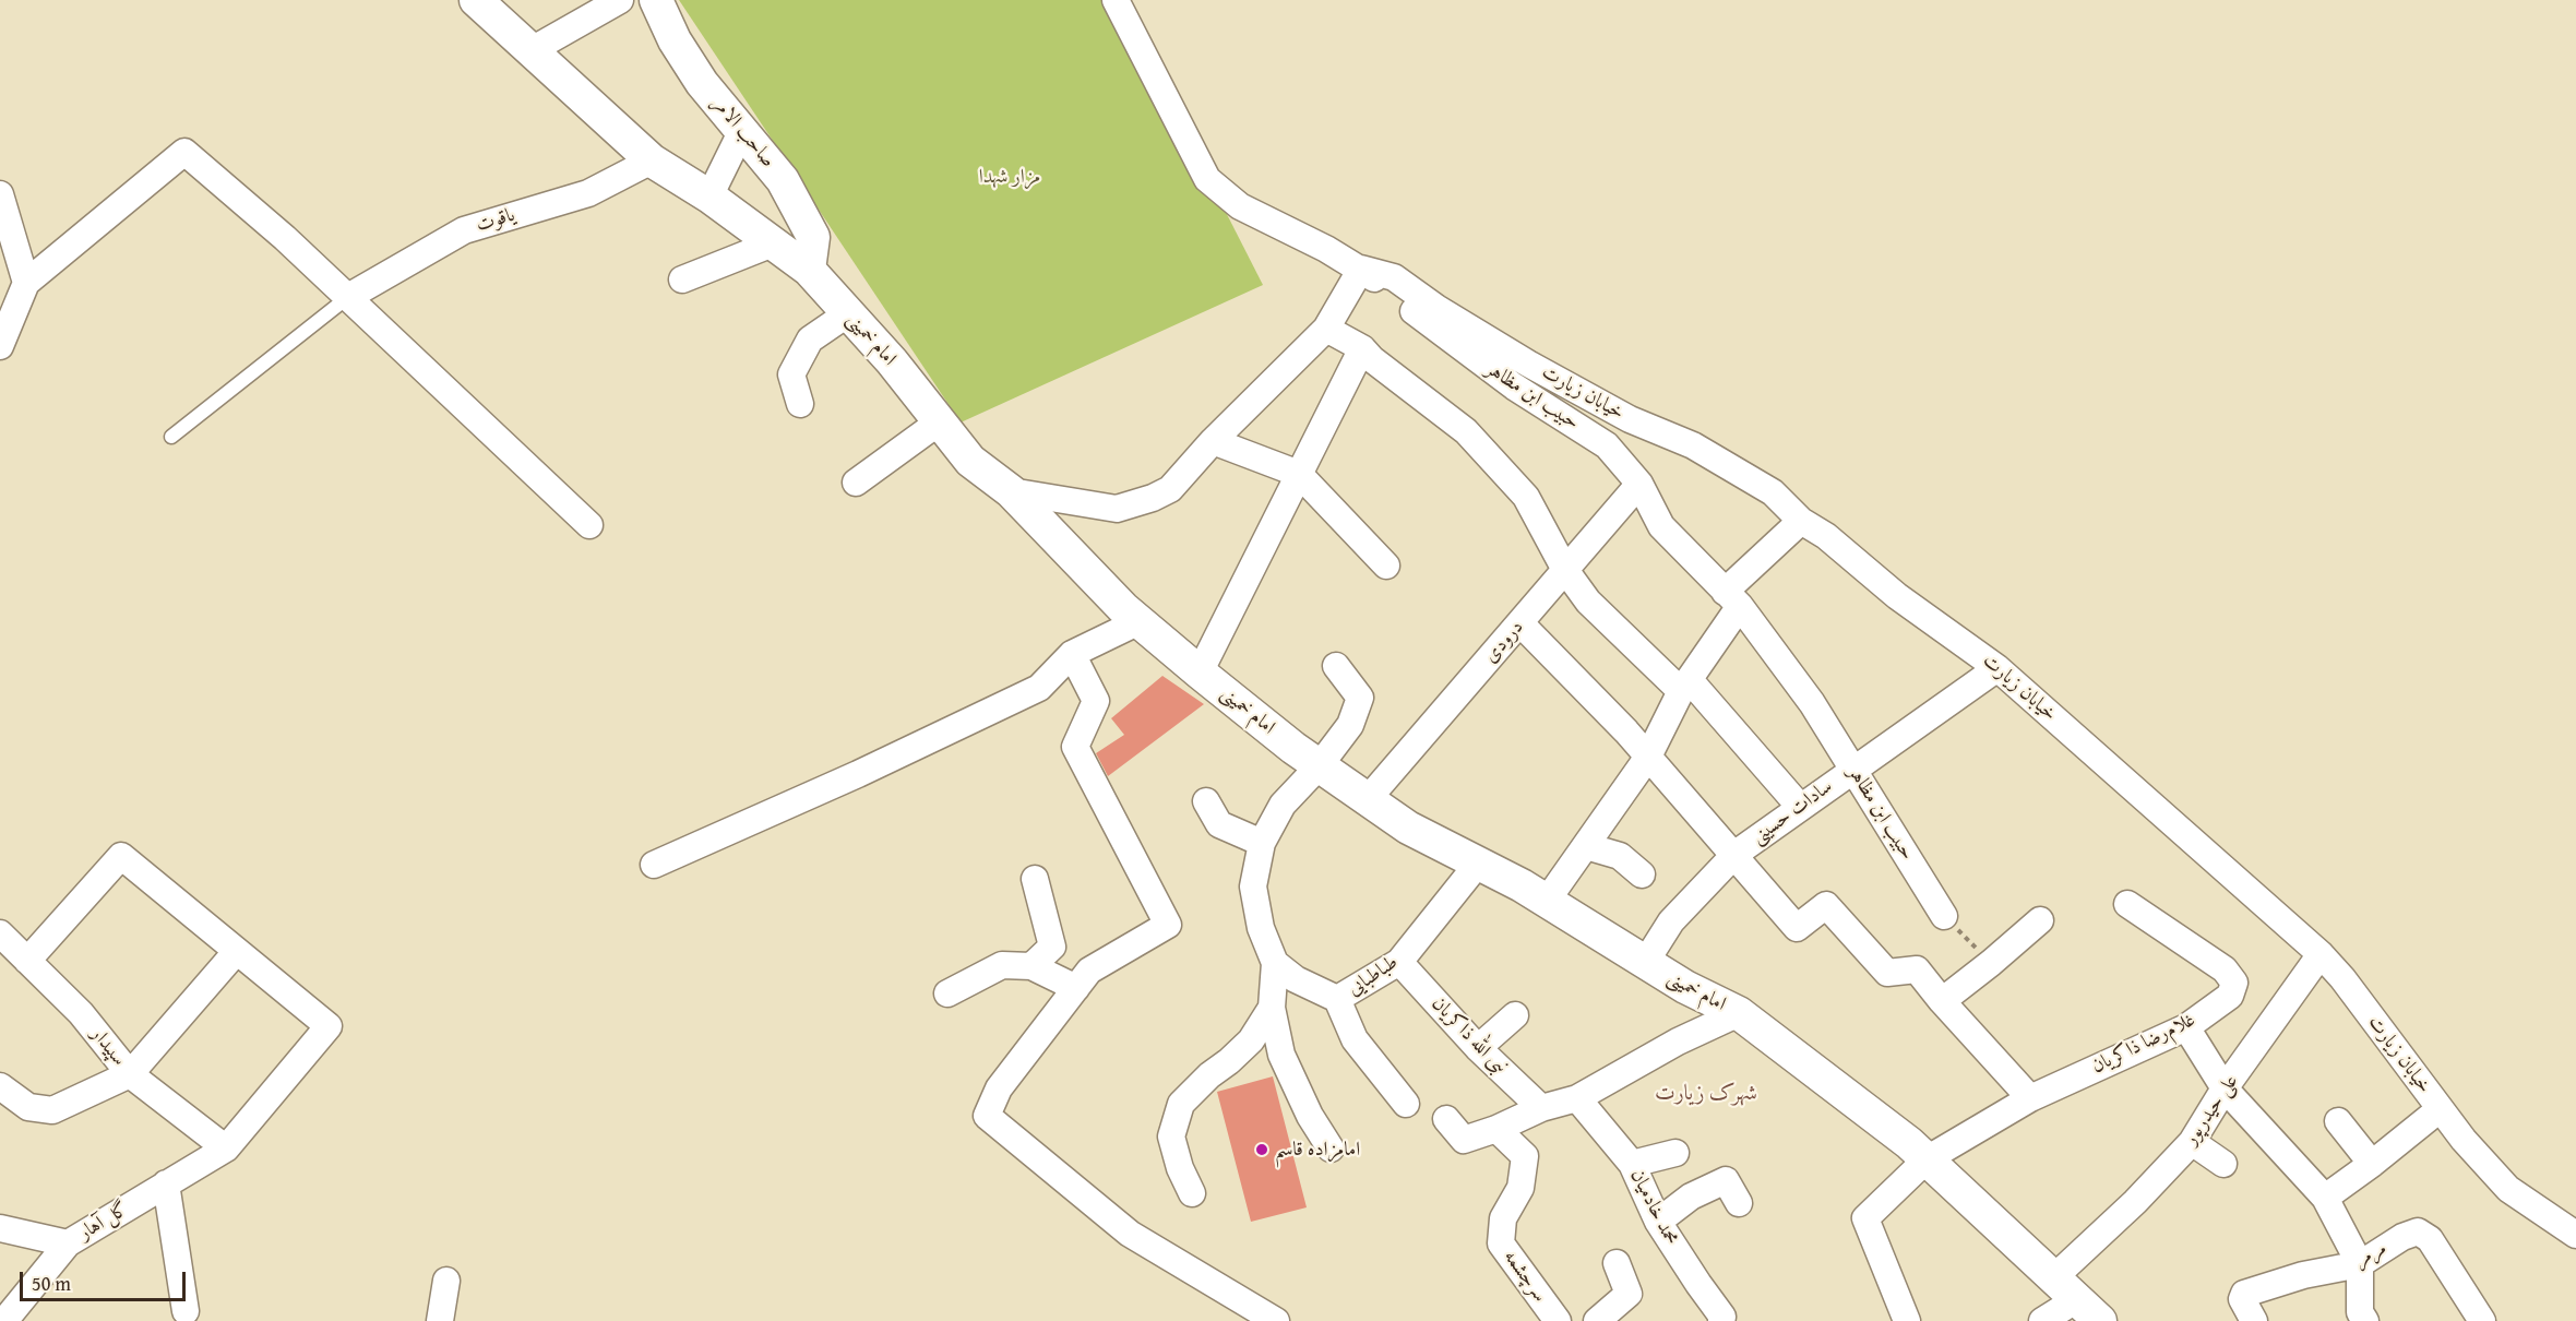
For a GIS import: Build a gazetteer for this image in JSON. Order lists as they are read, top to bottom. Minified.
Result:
{"streets":{"street":["صاحب الامر","یاقوت","امام خمینی","خیابان زیارت","حبیب ابن مظاهر","درودی","سادات حسینی","طباطبایی","نبی الله ذاکریان","غلام‌رضا ذاکریان","سپیدار","علی حیدرپور","محمد خادمیان","گل آهار","مرمر","سرچشمه"]},"crossings":[["صاحب الامر","امام خمینی"],["یاقوت","امام خمینی"],["امام خمینی","درودی"],["امام خمینی","سادات حسینی"],["امام خمینی","طباطبایی"],["امام خمینی","غلام‌رضا ذاکریان"],["امام خمینی","علی حیدرپور"],["خیابان زیارت","حبیب ابن مظاهر"],["خیابان زیارت","سادات حسینی"],["خیابان زیارت","علی حیدرپور"],["حبیب ابن مظاهر","درودی"],["حبیب ابن مظاهر","سادات حسینی"],["طباطبایی","نبی الله ذاکریان"],["سپیدار","گل آهار"]],"districts":["شهرک زیارت"],"parks":["مزار شهدا"],"places":["امامزاده قاسم"],"scale_bar":"50 m"}
